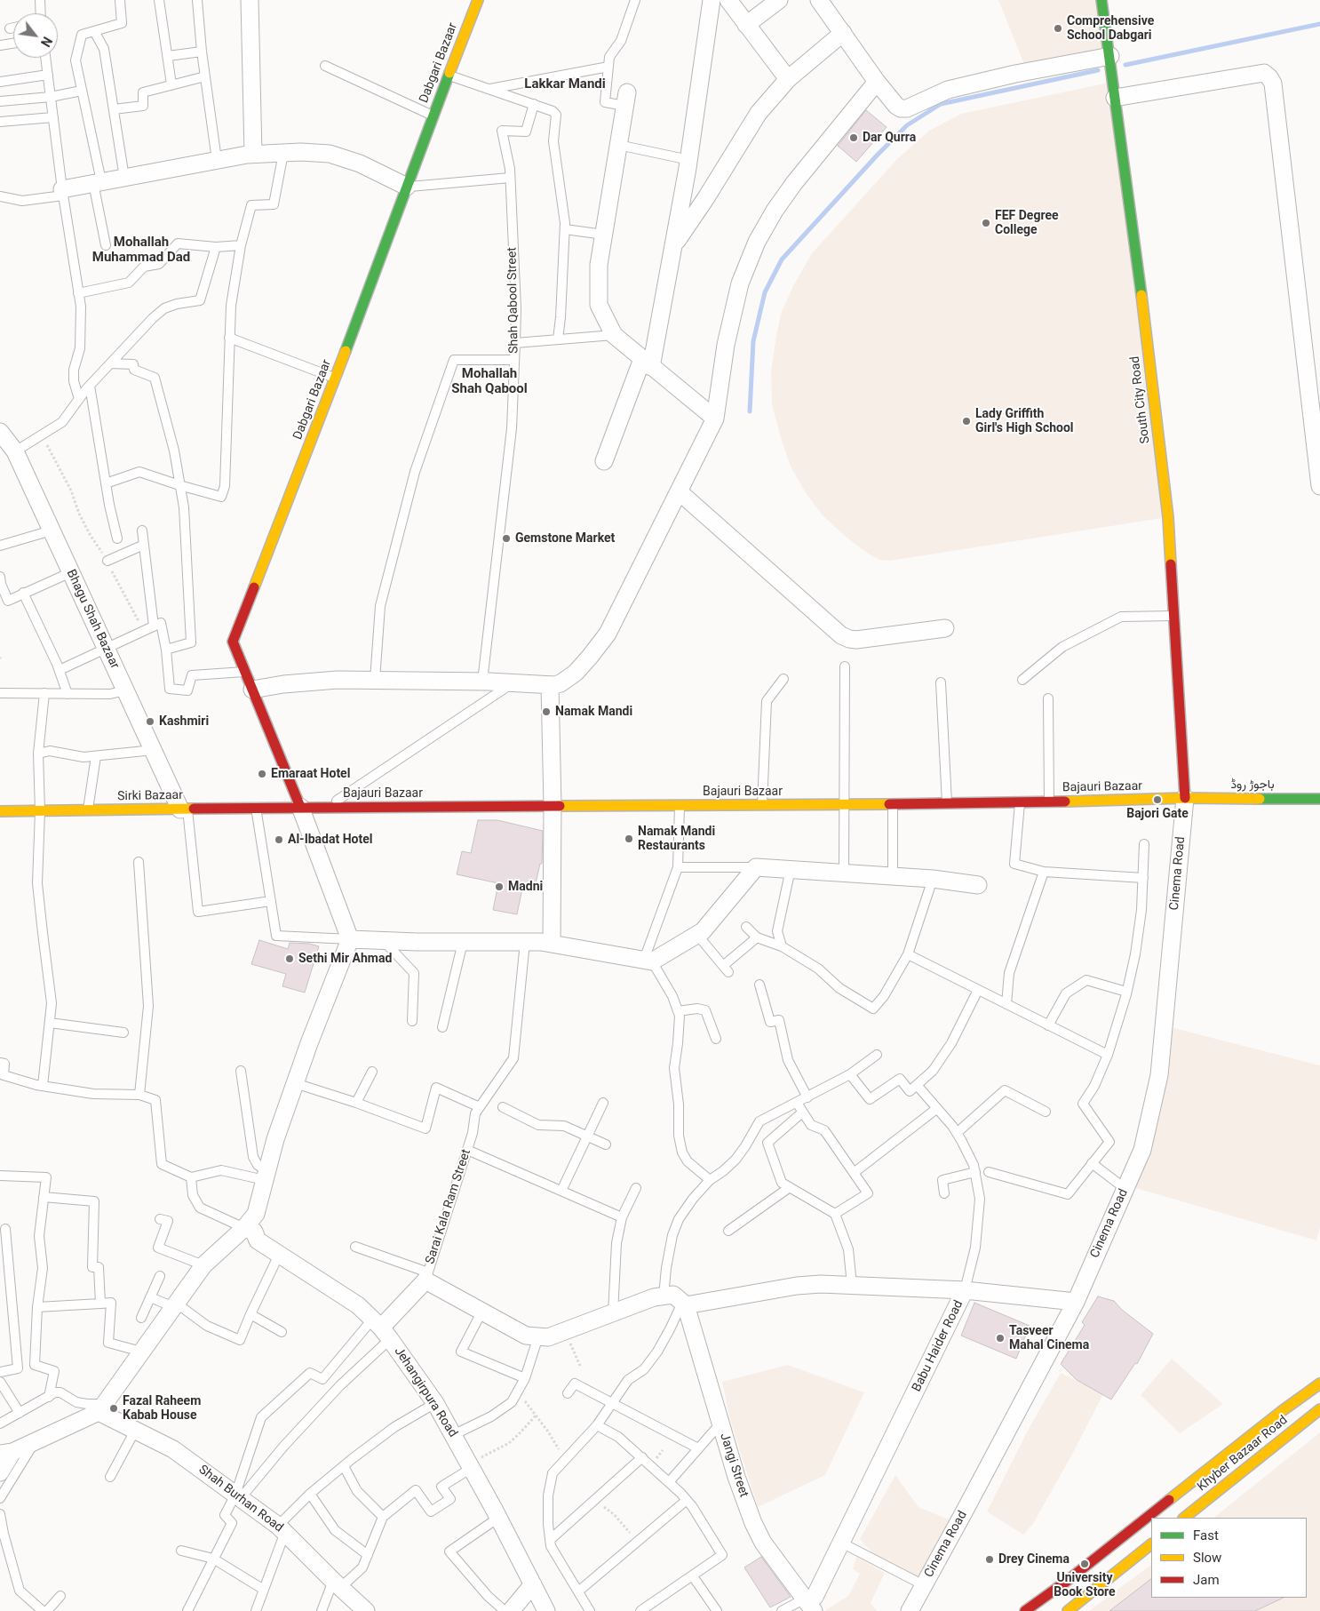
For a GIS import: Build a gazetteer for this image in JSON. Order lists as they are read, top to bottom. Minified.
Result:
{"streets":{"main road":["Dabgari Bazaar","South City Road","باجوڑ روڈ","Bajauri Bazaar","Sirki Bazaar","Khyber Bazaar Road"],"street":["Bhagu Shah Bazaar","Cinema Road","Babu Haider Road","Jehangirpura Road","Jangi Street","Shah Burhan Road"],"lane":["Shah Qabool Street","Sarai Kala Ram Street"]},"crossings":[["Dabgari Bazaar","Bajauri Bazaar"],["Dabgari Bazaar","Sirki Bazaar"],["South City Road","باجوڑ روڈ"],["South City Road","Bajauri Bazaar"],["South City Road","Cinema Road"],["Bhagu Shah Bazaar","Sirki Bazaar"],["باجوڑ روڈ","Bajauri Bazaar"],["باجوڑ روڈ","Cinema Road"],["Bajauri Bazaar","Sirki Bazaar"],["Bajauri Bazaar","Cinema Road"],["Babu Haider Road","Jangi Street"]],"districts":["Lakkar Mandi","Mohallah Muhammad Dad","Mohallah Shah Qabool"],"places":["Comprehensive School Dabgari","Dar Qurra","FEF Degree College","Lady Griffith Girl's High School","Gemstone Market","Namak Mandi","Kashmiri","Emaraat Hotel","Bajori Gate","Namak Mandi Restaurants","Al-Ibadat Hotel","Madni","Sethi Mir Ahmad","Tasveer Mahal Cinema","Fazal Raheem Kabab House","Drey Cinema","University Book Store"],"legend":["Fast","Slow","Jam"],"north":"bottom right"}
